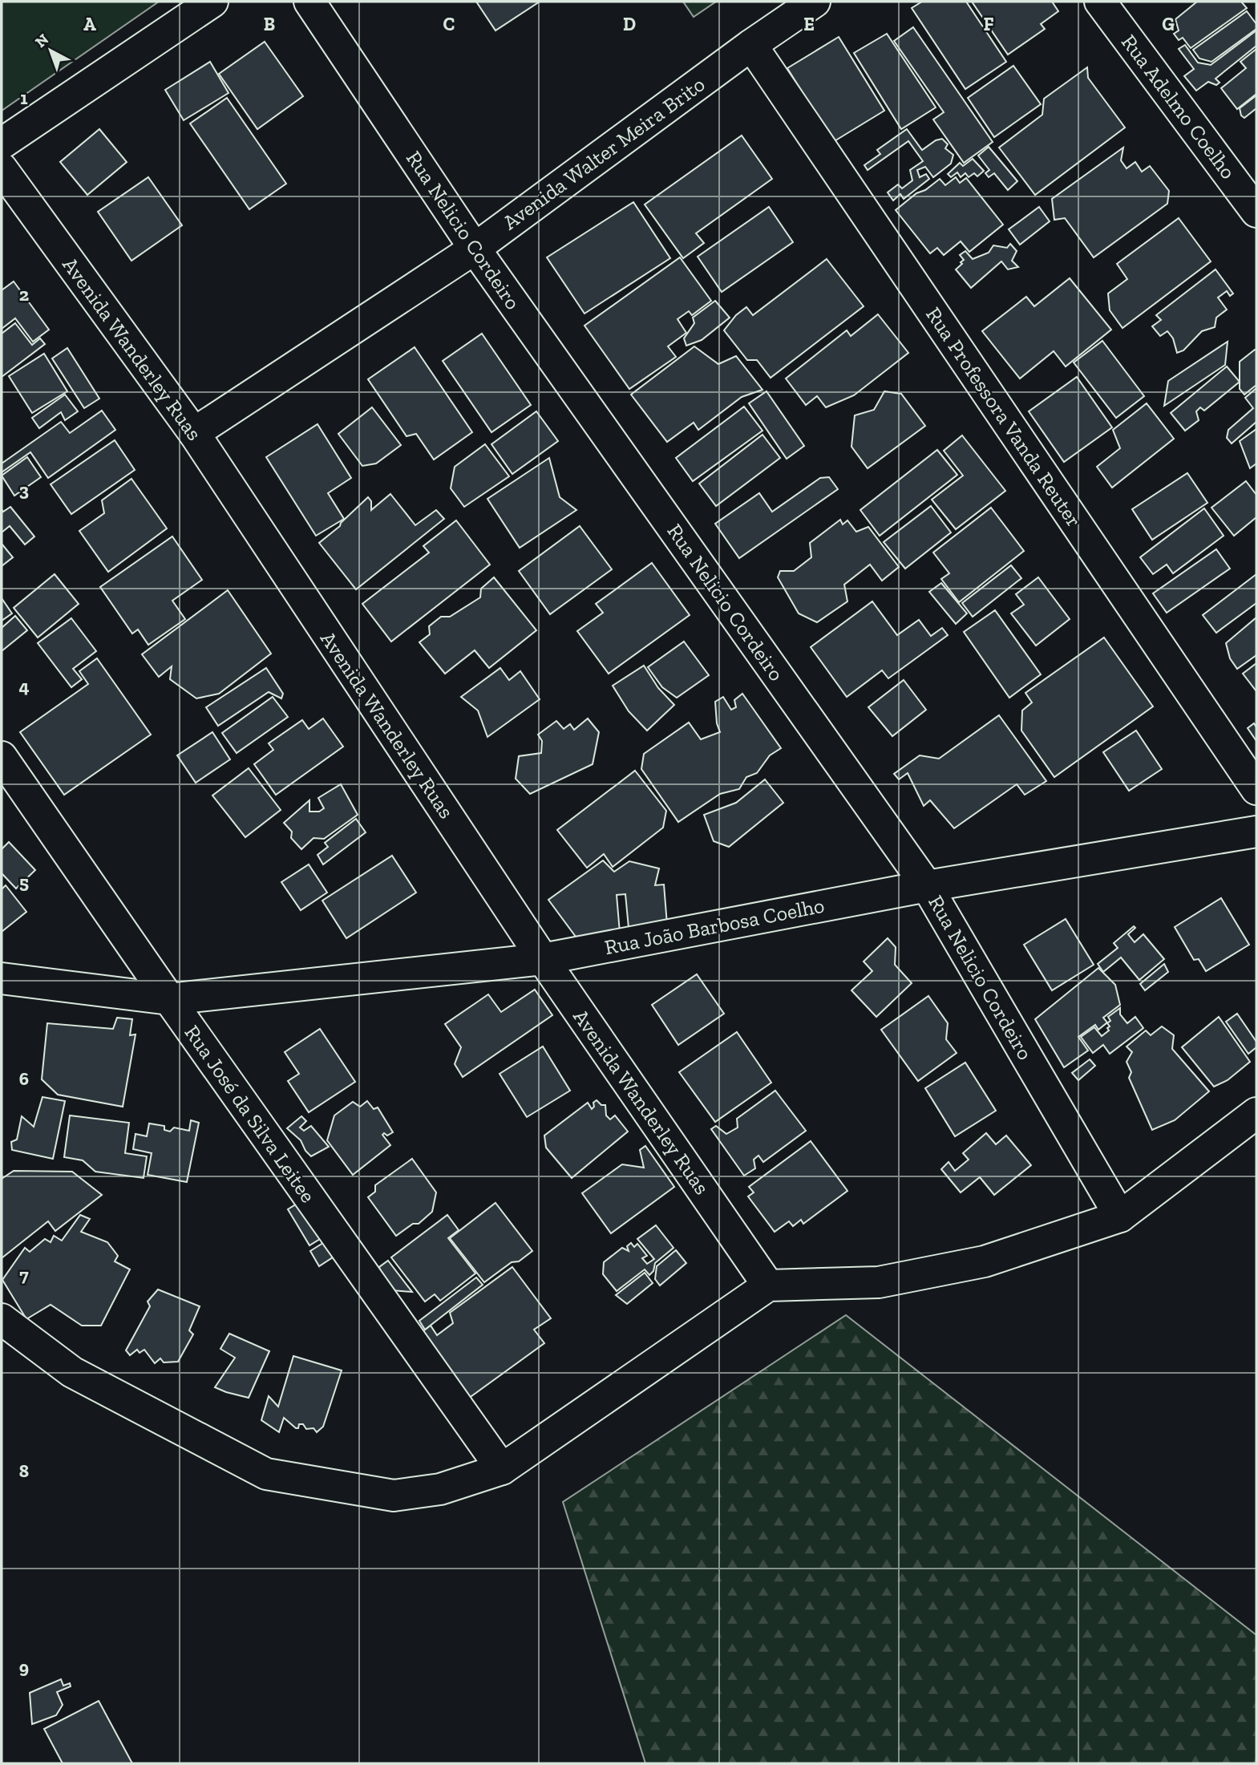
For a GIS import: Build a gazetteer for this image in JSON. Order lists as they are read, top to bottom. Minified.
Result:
{"streets":{"street":["Rua Adelmo Coelho","Avenida Walter Meira Brito","Rua Nelicio Cordeiro","Avenida Wanderley Ruas","Rua Professora Vanda Reuter","Rua João Barbosa Coelho","Rua José da Silva Leitee"]},"crossings":[["Avenida Walter Meira Brito","Rua Nelicio Cordeiro"],["Avenida Walter Meira Brito","Avenida Wanderley Ruas"],["Avenida Walter Meira Brito","Rua Professora Vanda Reuter"],["Rua Nelicio Cordeiro","Rua João Barbosa Coelho"],["Avenida Wanderley Ruas","Rua João Barbosa Coelho"],["Rua João Barbosa Coelho","Rua José da Silva Leitee"]],"north":"top left","grid":{"columns":["A","B","C","D","E","F","G"],"rows":["1","2","3","4","5","6","7","8","9"]}}
